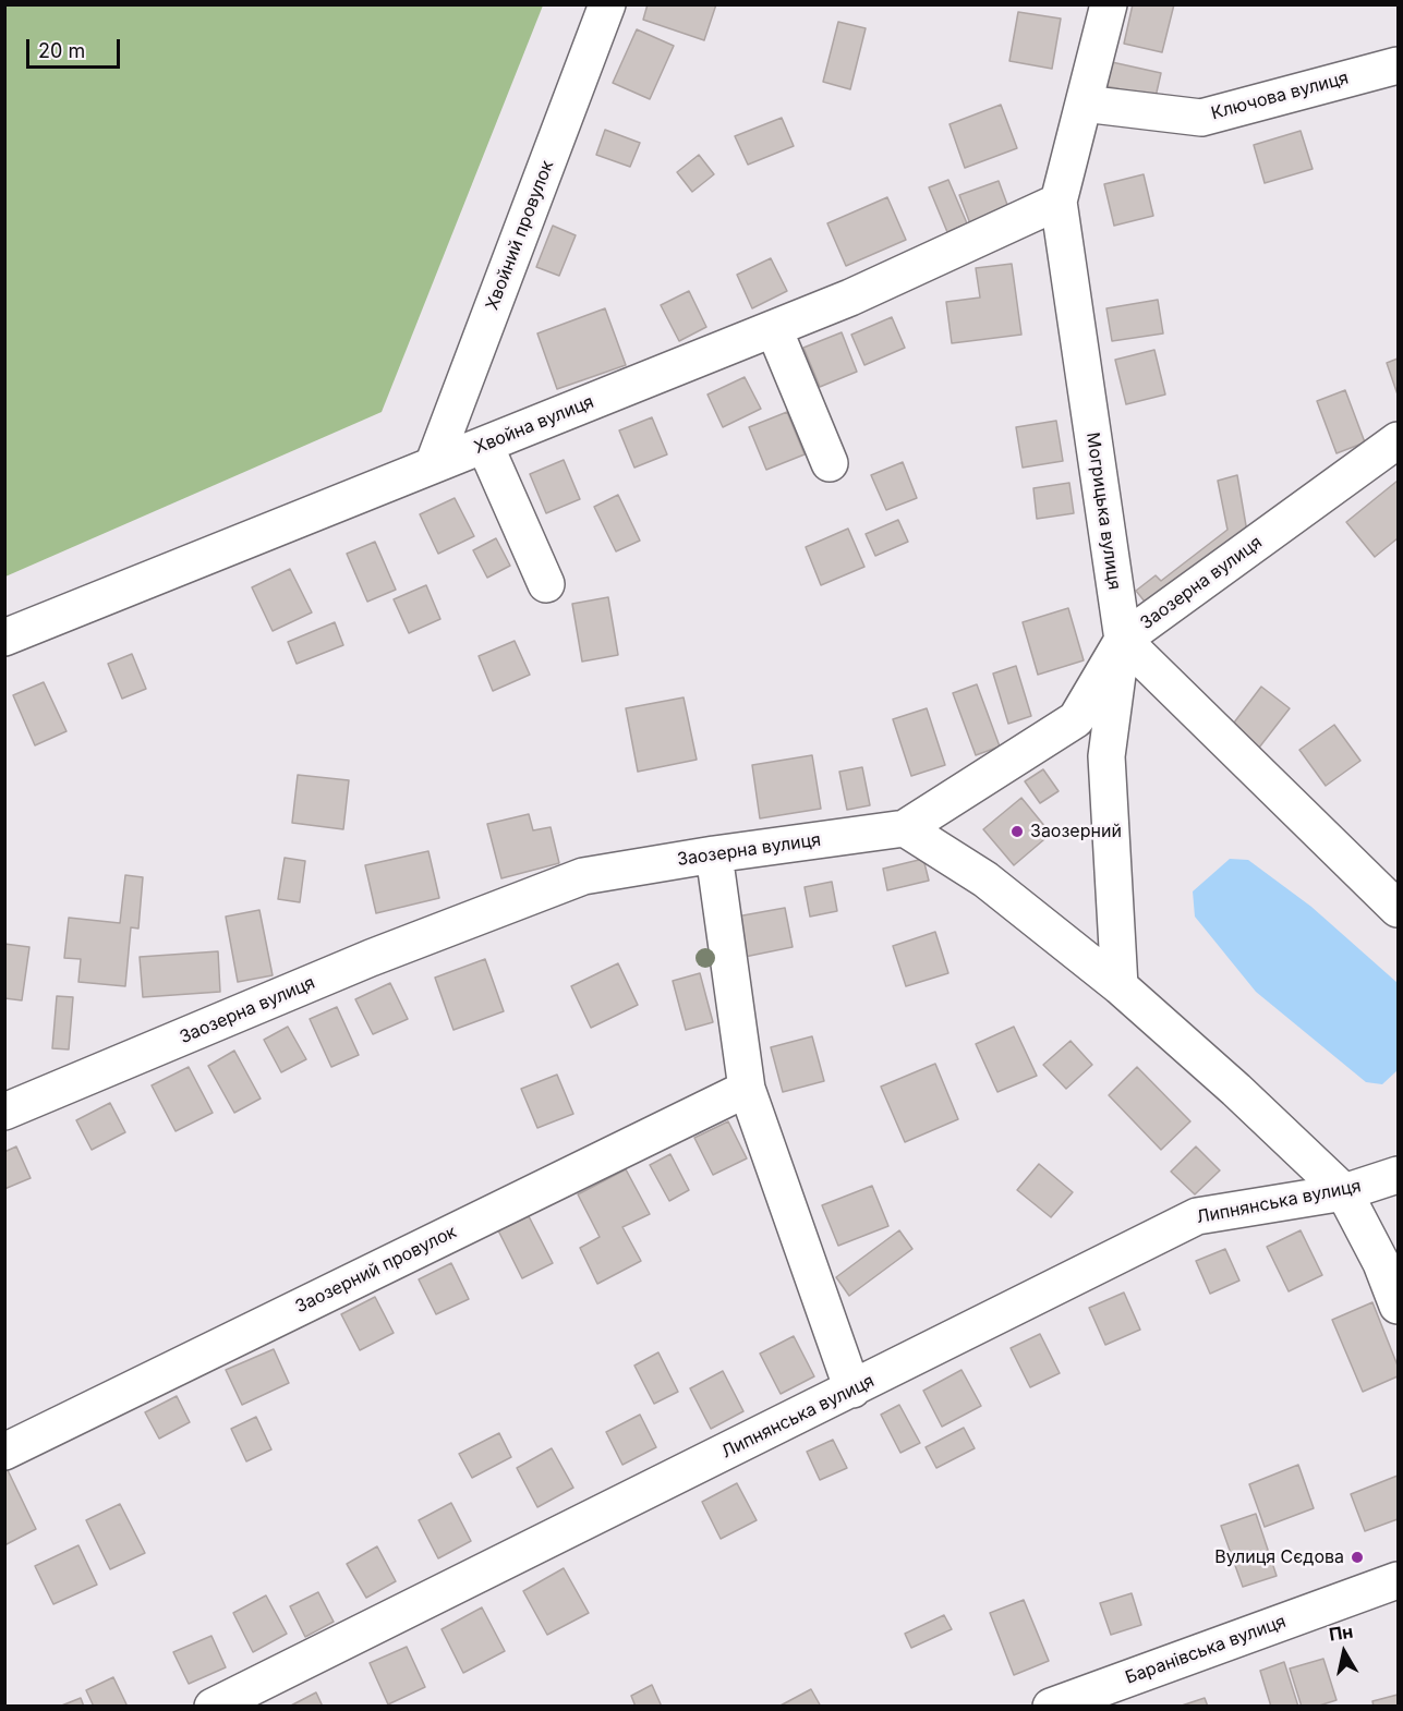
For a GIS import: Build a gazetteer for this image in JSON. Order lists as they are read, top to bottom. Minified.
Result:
{"streets":{"street":["Ключова вулиця","Хвойний провулок","Хвойна вулиця","Могрицька вулиця","Заозерна вулиця","Липнянська вулиця","Заозерний провулок","Баранівська вулиця"]},"crossings":[["Ключова вулиця","Могрицька вулиця"],["Хвойний провулок","Хвойна вулиця"],["Хвойна вулиця","Могрицька вулиця"],["Могрицька вулиця","Заозерна вулиця"]],"places":["Заозерний","Вулиця Сєдова"],"scale_bar":"20 m","north":"top"}
